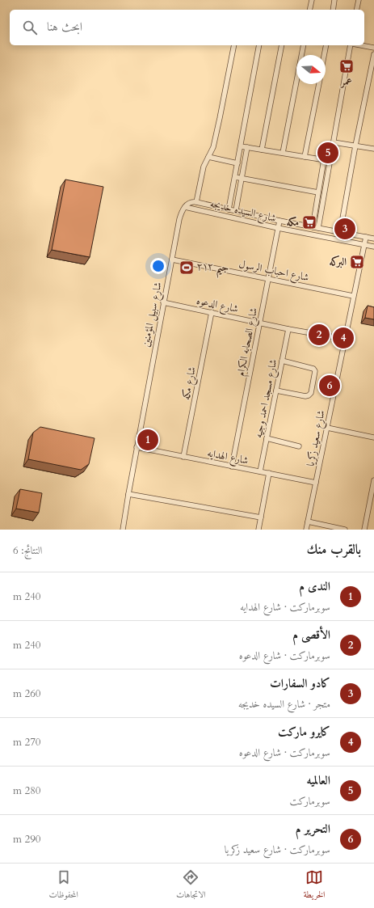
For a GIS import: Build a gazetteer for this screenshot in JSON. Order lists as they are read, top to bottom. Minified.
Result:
{"streets":{"street":["شارع السيده خديجه","شارع احباب الرسول","شارع الدعوه","شارع سبيل المؤمنين","شارع الصحابه الكرام","شارع مكه","شارع مسجد احمد وجيه","شارع سعيد زكريا","شارع الهدايه"]},"crossings":[["شارع السيده خديجه","شارع سبيل المؤمنين"],["شارع السيده خديجه","شارع الصحابه الكرام"],["شارع السيده خديجه","شارع سعيد زكريا"],["شارع احباب الرسول","شارع سبيل المؤمنين"],["شارع احباب الرسول","شارع الصحابه الكرام"],["شارع احباب الرسول","شارع سعيد زكريا"],["شارع الدعوه","شارع سبيل المؤمنين"],["شارع الدعوه","شارع الصحابه الكرام"],["شارع الدعوه","شارع مكه"],["شارع الدعوه","شارع مسجد احمد وجيه"],["شارع الدعوه","شارع سعيد زكريا"],["شارع سبيل المؤمنين","شارع الهدايه"],["شارع الصحابه الكرام","شارع الهدايه"],["شارع مكه","شارع الهدايه"],["شارع مسجد احمد وجيه","شارع الهدايه"],["شارع سعيد زكريا","شارع الهدايه"]],"places":{"supermarket":["عمر","مكه","البركه"],"sports":["جيم ٢١٢"]},"north":"right","page":{"search":"ابحث هنا","pins":["5","3","2","4","6","1"],"heading":["بالقرب منك","النتائج: 6"],"list":[{"mark":"1","name":"الندى م","note":"سوبرماركت · شارع الهدايه","value":"240 m"},{"mark":"2","name":"الأقصى م","note":"سوبرماركت · شارع الدعوه","value":"240 m"},{"mark":"3","name":"كادو السفارات","note":"متجر · شارع السيده خديجه","value":"260 m"},{"mark":"4","name":"كايرو ماركت","note":"سوبرماركت · شارع الدعوه","value":"270 m"},{"mark":"5","name":"العالميه","note":"سوبرماركت","value":"280 m"},{"mark":"6","name":"التحرير م","note":"سوبرماركت · شارع سعيد زكريا","value":"290 m"}],"nav":["الخريطة","الاتجاهات","المحفوظات"]}}
